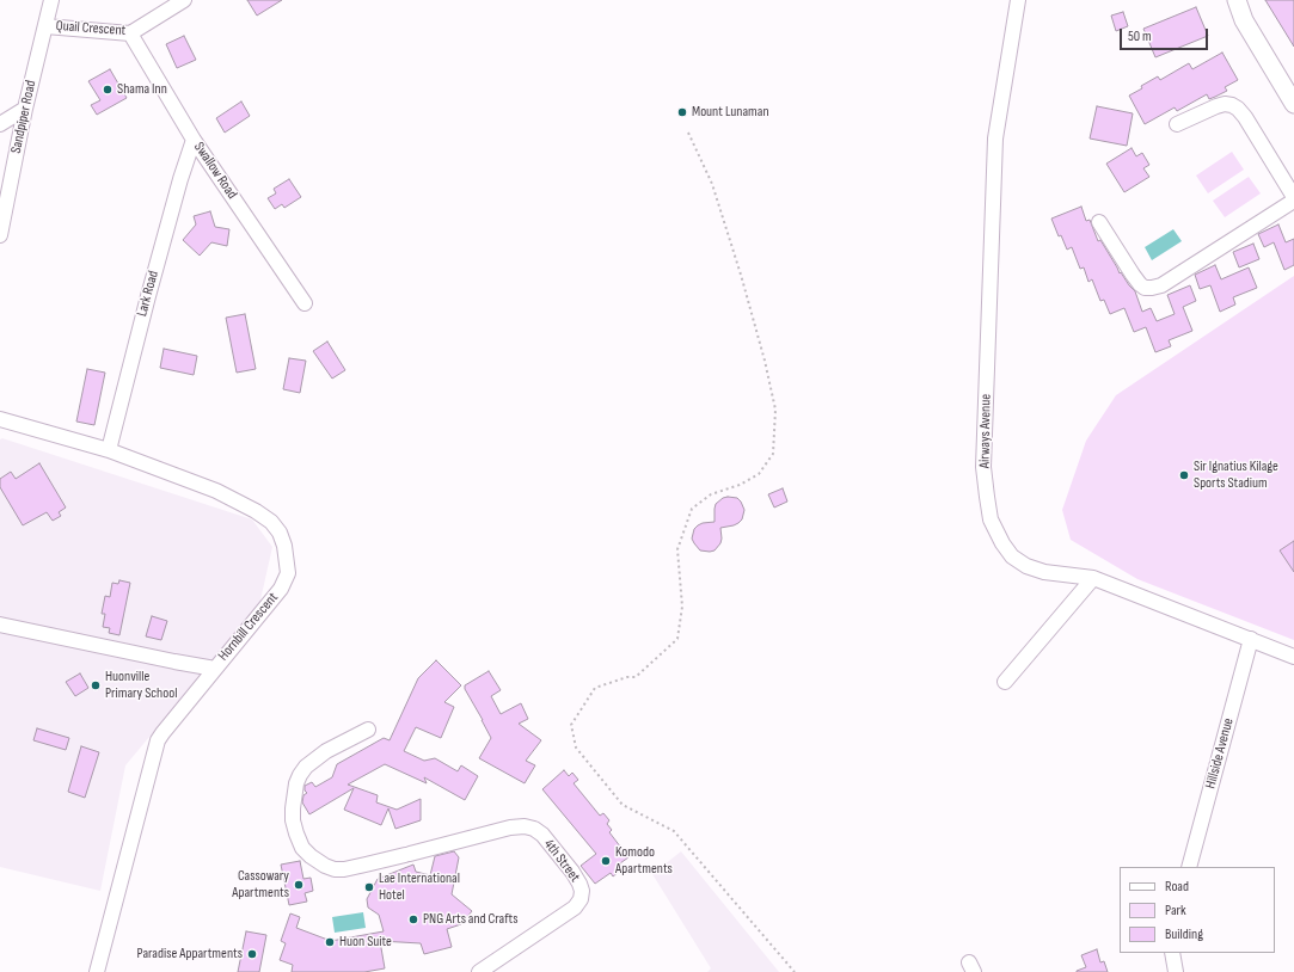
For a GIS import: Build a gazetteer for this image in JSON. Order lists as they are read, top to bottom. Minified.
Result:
{"streets":{"street":["Quail Crescent","Sandpiper Road","Swallow Road","Lark Road","Airways Avenue","Hornbill Crescent","Hillside Avenue","4th Street"]},"crossings":[["Quail Crescent","Sandpiper Road"],["Quail Crescent","Swallow Road"],["Swallow Road","Lark Road"],["Lark Road","Hornbill Crescent"],["Airways Avenue","Hillside Avenue"]],"places":["Shama Inn","Mount Lunaman","Sir Ignatius Kilage Sports Stadium","Huonville Primary School","Komodo Apartments","Cassowary Apartments","Lae International Hotel","PNG Arts and Crafts","Huon Suite","Paradise Appartments"],"legend":["Road","Park","Building"],"scale_bar":"50 m"}
